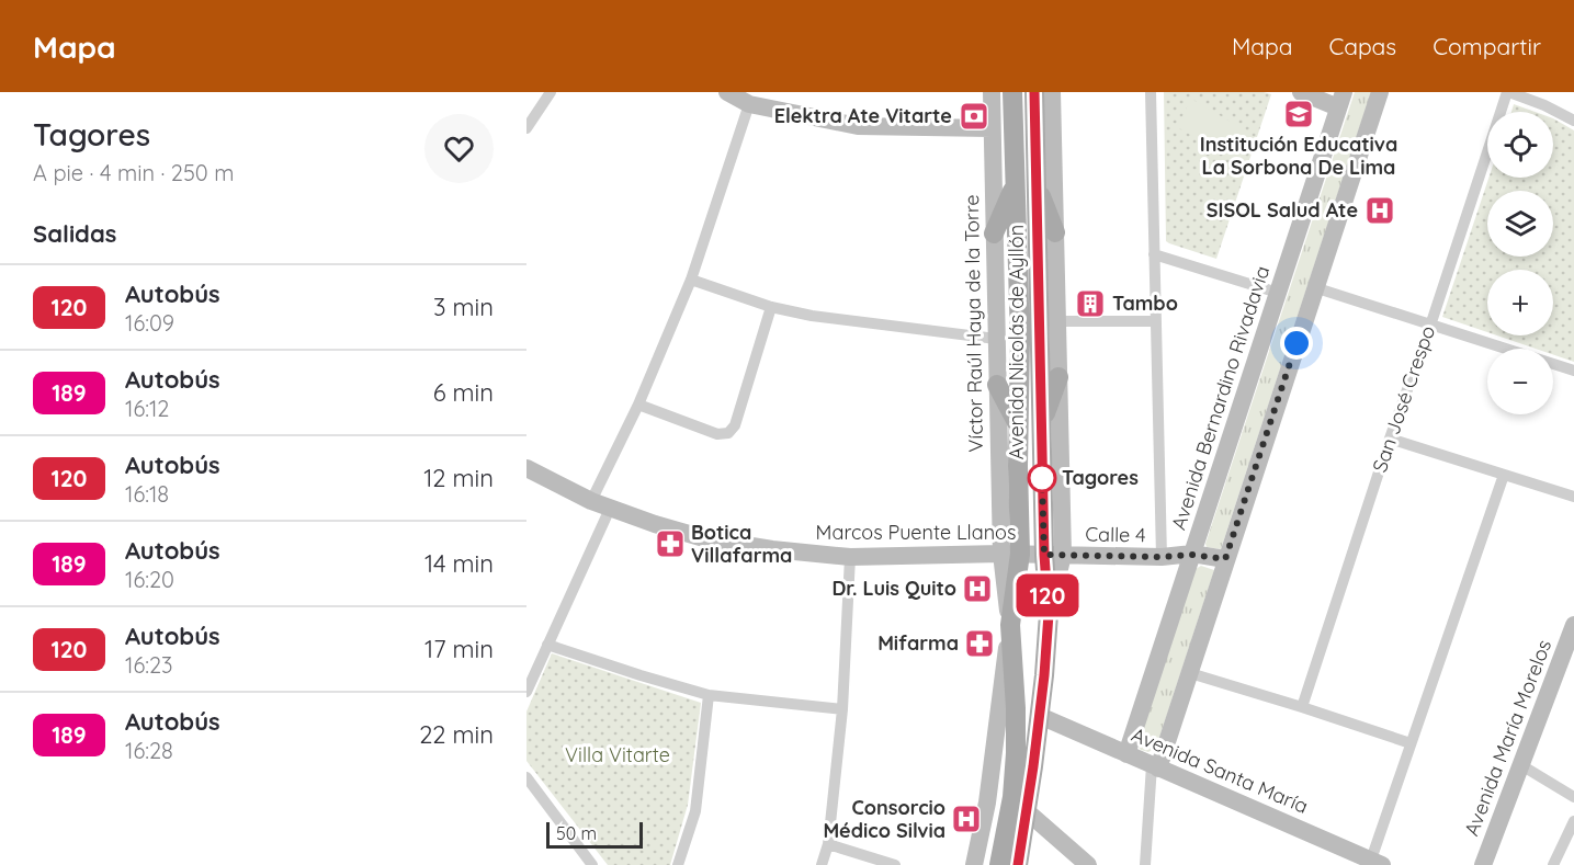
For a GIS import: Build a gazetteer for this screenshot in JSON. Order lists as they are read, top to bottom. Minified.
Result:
{"streets":{"main road":["Avenida Nicolás de Ayllón"],"street":["Víctor Raúl Haya de la Torre","Avenida Bernardino Rivadavia","San José Crespo","Marcos Puente Llanos","Calle 4","Avenida María Morelos","Avenida Santa María"]},"crossings":[["Víctor Raúl Haya de la Torre","Avenida Nicolás de Ayllón"],["Víctor Raúl Haya de la Torre","Marcos Puente Llanos"],["Avenida Nicolás de Ayllón","Marcos Puente Llanos"],["Avenida Nicolás de Ayllón","Calle 4"],["Avenida Nicolás de Ayllón","Avenida Santa María"],["Avenida Bernardino Rivadavia","Calle 4"],["Avenida Bernardino Rivadavia","Avenida Santa María"],["Marcos Puente Llanos","Calle 4"]],"parks":["Villa Vitarte"],"places":{"school or university":["Institución Educativa La Sorbona De Lima"],"bank":["Elektra Ate Vitarte"],"hospital":["SISOL Salud Ate","Dr. Luis Quito","Consorcio Médico Silvia"],"building":["Tambo"],"other":["Tagores"],"pharmacy":["Botica Villafarma","Mifarma"]},"lines":["bus line 120"],"scale_bar":"50 m","page":{"header":"Mapa","nav":["Mapa","Capas","Compartir"],"heading":[["Tagores","A pie · 4 min · 250 m"],"Salidas"],"on_map":"120","map_buttons":["+","−"],"list":[{"mark":"120","name":"Autobús","note":"16:09","value":"3 min"},{"mark":"189","name":"Autobús","note":"16:12","value":"6 min"},{"mark":"120","name":"Autobús","note":"16:18","value":"12 min"},{"mark":"189","name":"Autobús","note":"16:20","value":"14 min"},{"mark":"120","name":"Autobús","note":"16:23","value":"17 min"},{"mark":"189","name":"Autobús","note":"16:28","value":"22 min"}],"scale":"50 m"}}
